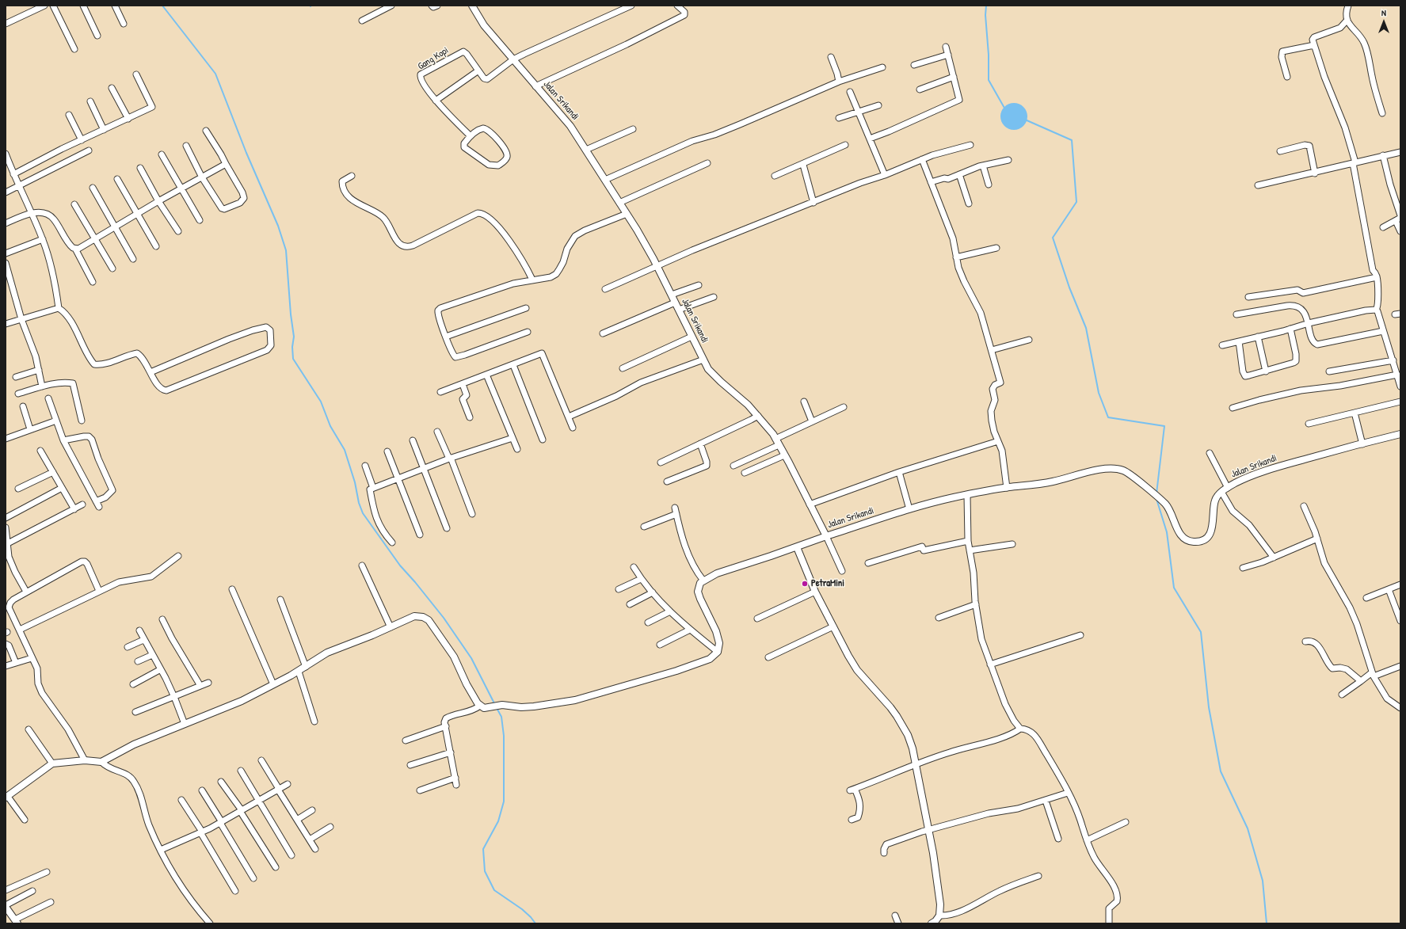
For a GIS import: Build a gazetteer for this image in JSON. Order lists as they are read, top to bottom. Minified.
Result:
{"streets":{"street":["Gang Kopi","Jalan Srikandi"]},"crossings":[["Gang Kopi","Jalan Srikandi"]],"places":["PetraMini"],"north":"top"}
